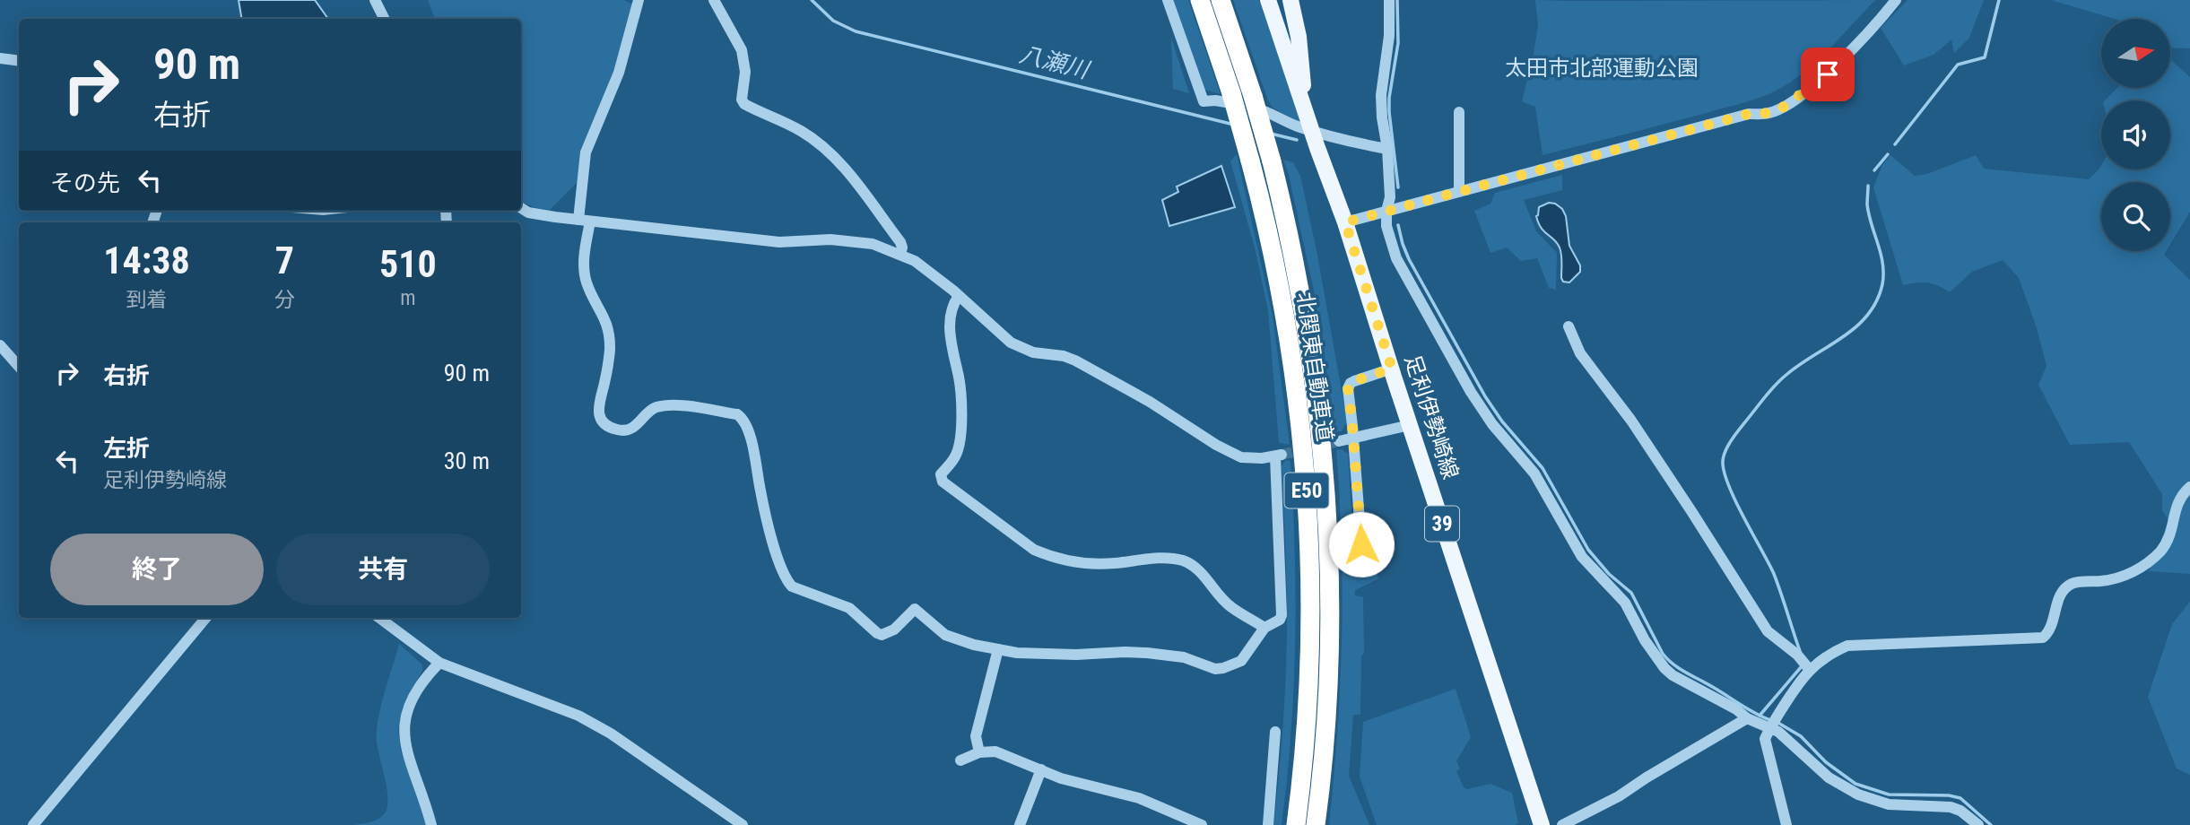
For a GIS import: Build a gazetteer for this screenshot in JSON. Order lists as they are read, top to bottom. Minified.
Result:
{"streets":{"highway":["北関東自動車道","E50"],"main road":["足利伊勢崎線","39"]},"water":["八瀬川"],"parks":["太田市北部運動公園"],"north":"right","page":{"turn":["90 m","右折"],"then":"その先","eta":["14:38","到着","7","分","510","m"],"list":[{"name":"右折","value":"90 m"},{"name":"左折","note":"足利伊勢崎線","value":"30 m"}],"buttons":["終了","共有"]}}
